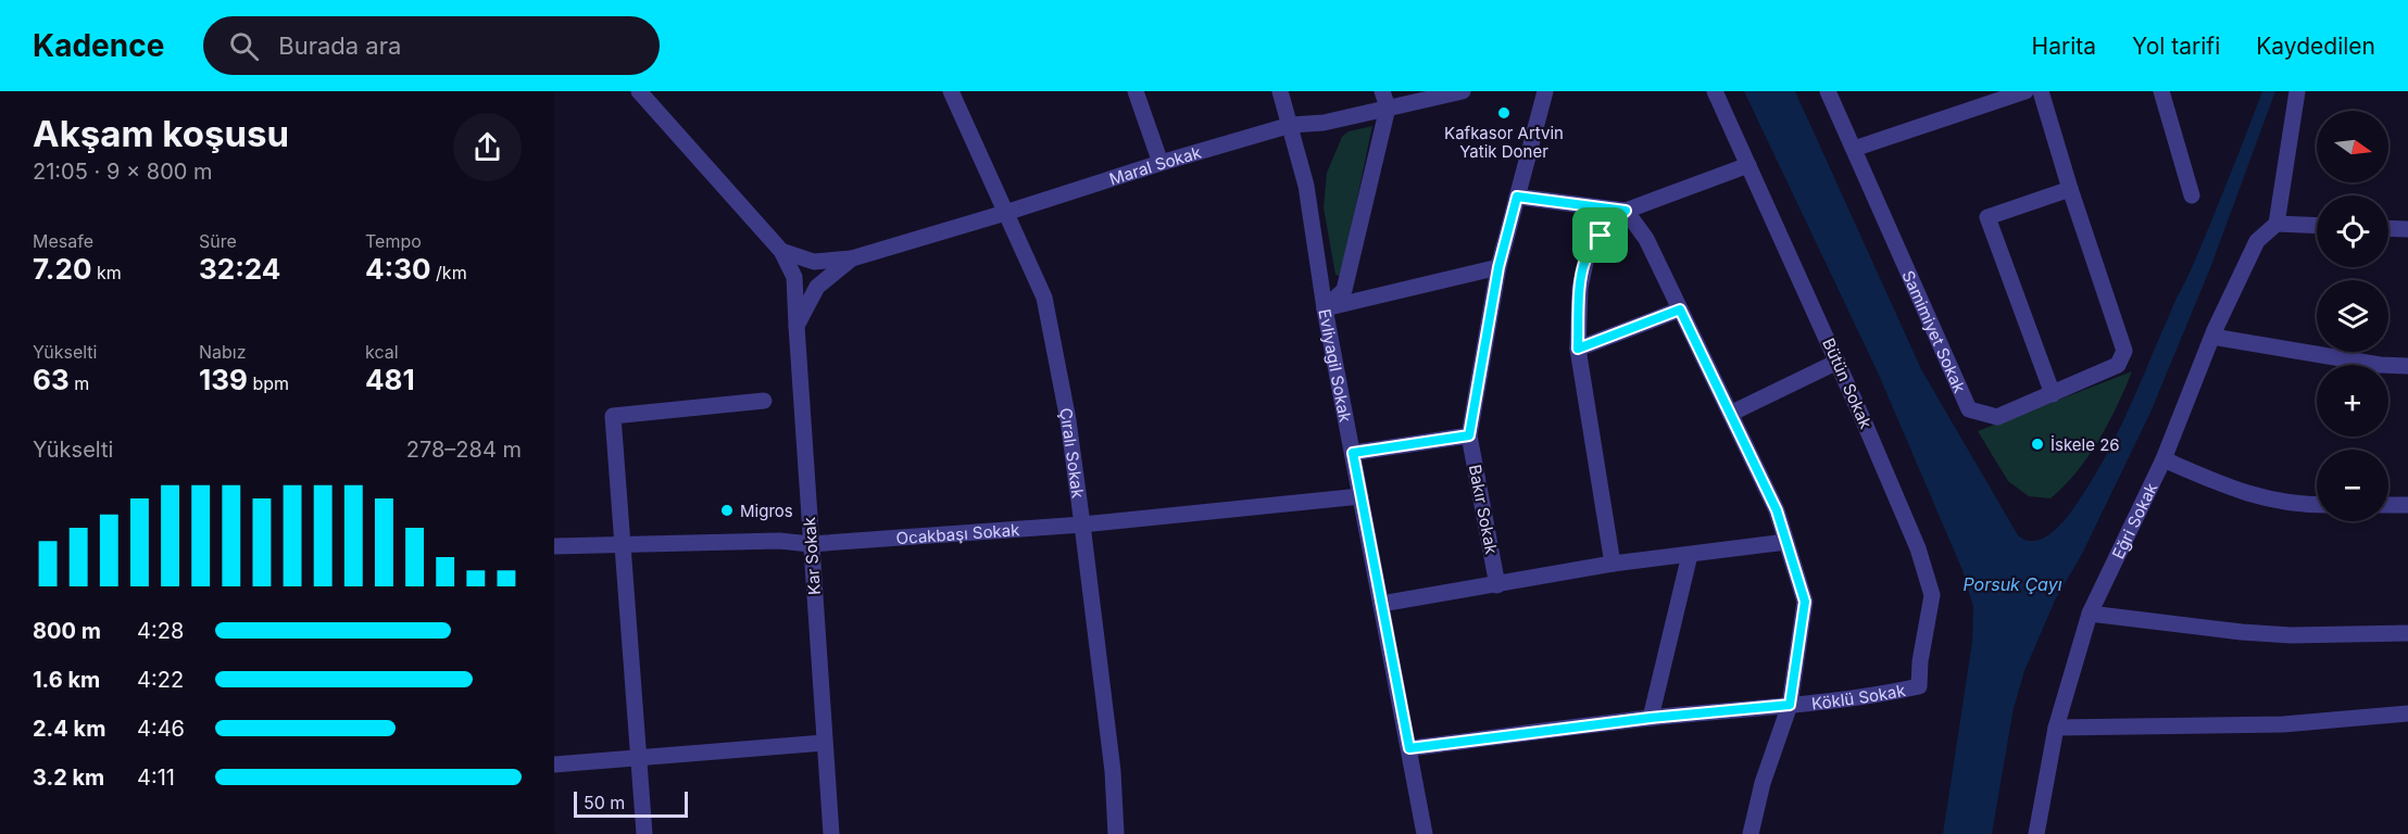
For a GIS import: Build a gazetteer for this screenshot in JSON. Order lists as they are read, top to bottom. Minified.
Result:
{"streets":{"street":["Maral Sokak","Samimiyet Sokak","Evliyagil Sokak","Bütün Sokak","Çıralı Sokak","Bakır Sokak","Eğri Sokak","Ocakbaşı Sokak","Kar Sokak","Köklü Sokak"]},"crossings":[["Maral Sokak","Evliyagil Sokak"],["Maral Sokak","Çıralı Sokak"],["Evliyagil Sokak","Ocakbaşı Sokak"],["Evliyagil Sokak","Köklü Sokak"],["Bütün Sokak","Köklü Sokak"],["Çıralı Sokak","Ocakbaşı Sokak"],["Ocakbaşı Sokak","Kar Sokak"]],"water":["Porsuk Çayı"],"places":["Kafkasor Artvin Yatik Doner","İskele 26","Migros"],"scale_bar":"50 m","north":"right","page":{"header":"Kadence","search":"Burada ara","nav":["Harita","Yol tarifi","Kaydedilen"],"heading":["Akşam koşusu","21:05 · 9 × 800 m"],"map_buttons":["+","−"],"stats":[["Mesafe","7.20 km"],["Süre","32:24"],["Tempo","4:30 /km"],["Yükselti","63 m"],["Nabız","139 bpm"],["kcal","481"]],"chart":["Yükselti","278–284 m"],"list":[{"name":"800 m","note":"4:28"},{"name":"1.6 km","note":"4:22"},{"name":"2.4 km","note":"4:46"},{"name":"3.2 km","note":"4:11"}],"scale":"50 m"}}
